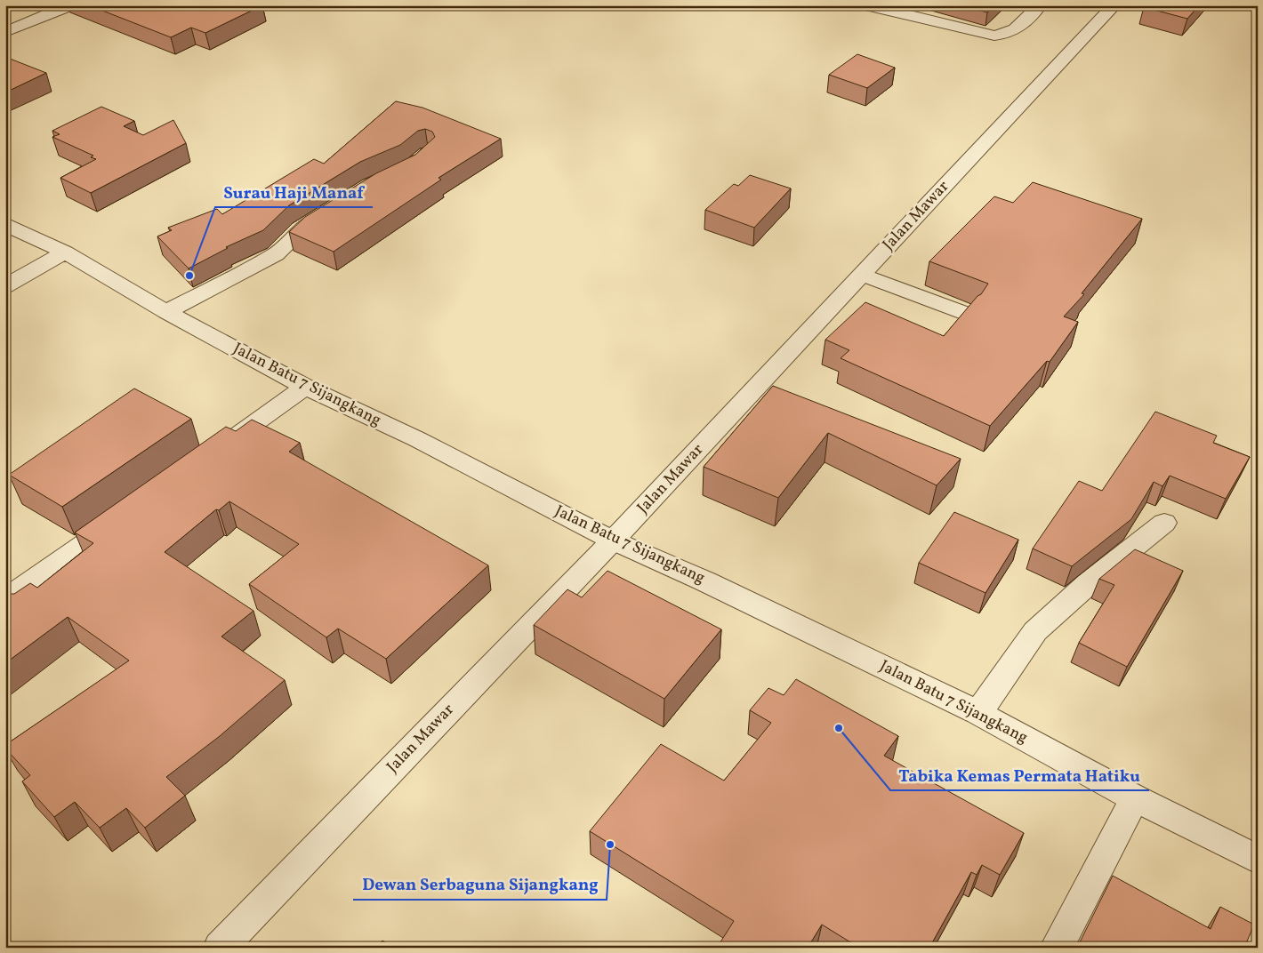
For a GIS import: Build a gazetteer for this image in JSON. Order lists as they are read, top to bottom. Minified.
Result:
{"streets":{"street":["Jalan Mawar","Jalan Batu 7 Sijangkang"]},"crossings":[["Jalan Mawar","Jalan Batu 7 Sijangkang"]],"places":["Surau Haji Manaf","Tabika Kemas Permata Hatiku","Dewan Serbaguna Sijangkang"]}
